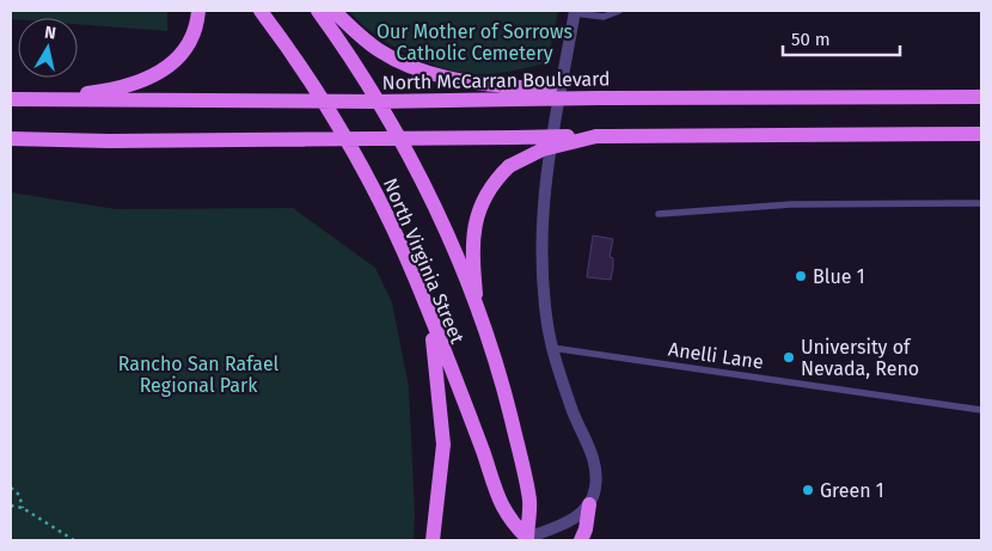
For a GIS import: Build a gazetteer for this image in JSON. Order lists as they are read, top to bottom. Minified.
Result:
{"streets":{"main road":["North McCarran Boulevard","North Virginia Street"],"lane":["Anelli Lane"]},"crossings":[["North McCarran Boulevard","North Virginia Street"]],"parks":["Our Mother of Sorrows Catholic Cemetery","Rancho San Rafael Regional Park"],"places":["Blue 1","University of Nevada, Reno","Green 1"],"scale_bar":"50 m","north":"top"}
